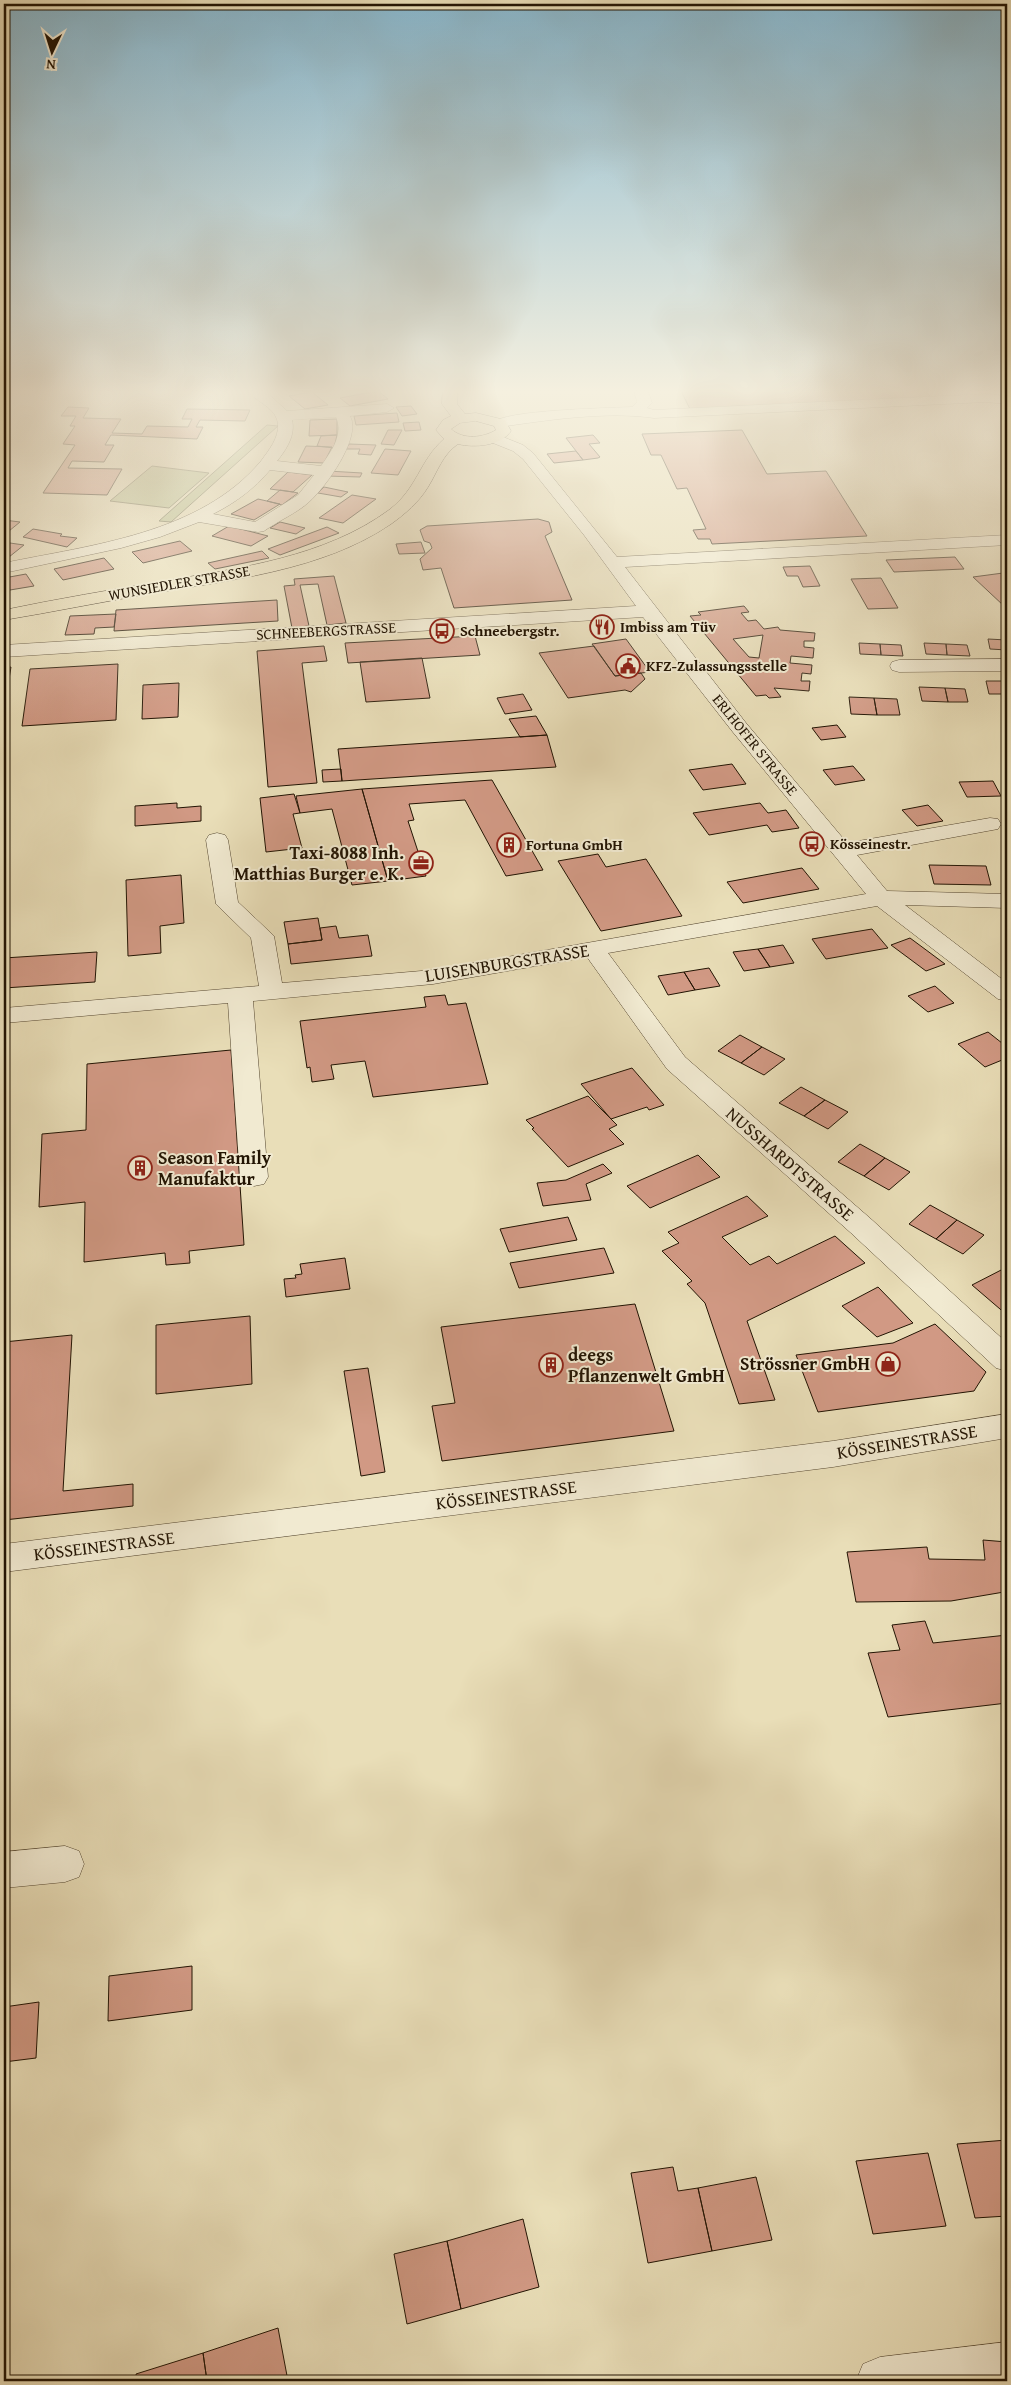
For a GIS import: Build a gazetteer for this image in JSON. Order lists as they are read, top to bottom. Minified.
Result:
{"streets":{"main road":["WUNSIEDLER STRASSE"],"street":["SCHNEEBERGSTRASSE","ERLHOFER STRASSE","LUISENBURGSTRASSE","NUSSHARDTSTRASSE","KÖSSEINESTRASSE"]},"crossings":[["SCHNEEBERGSTRASSE","ERLHOFER STRASSE"],["ERLHOFER STRASSE","LUISENBURGSTRASSE"],["LUISENBURGSTRASSE","NUSSHARDTSTRASSE"]],"places":{"restaurant":["Imbiss am Tüv"],"bus stop":["Schneebergstr.","Kösseinestr."],"public building":["KFZ-Zulassungsstelle"],"building":["Fortuna GmbH","Season Family Manufaktur","deegs Pflanzenwelt GmbH"],"office":["Taxi-8088 Inh. Matthias Burger e. K."],"shop":["Strössner GmbH"]},"north":"bottom"}
